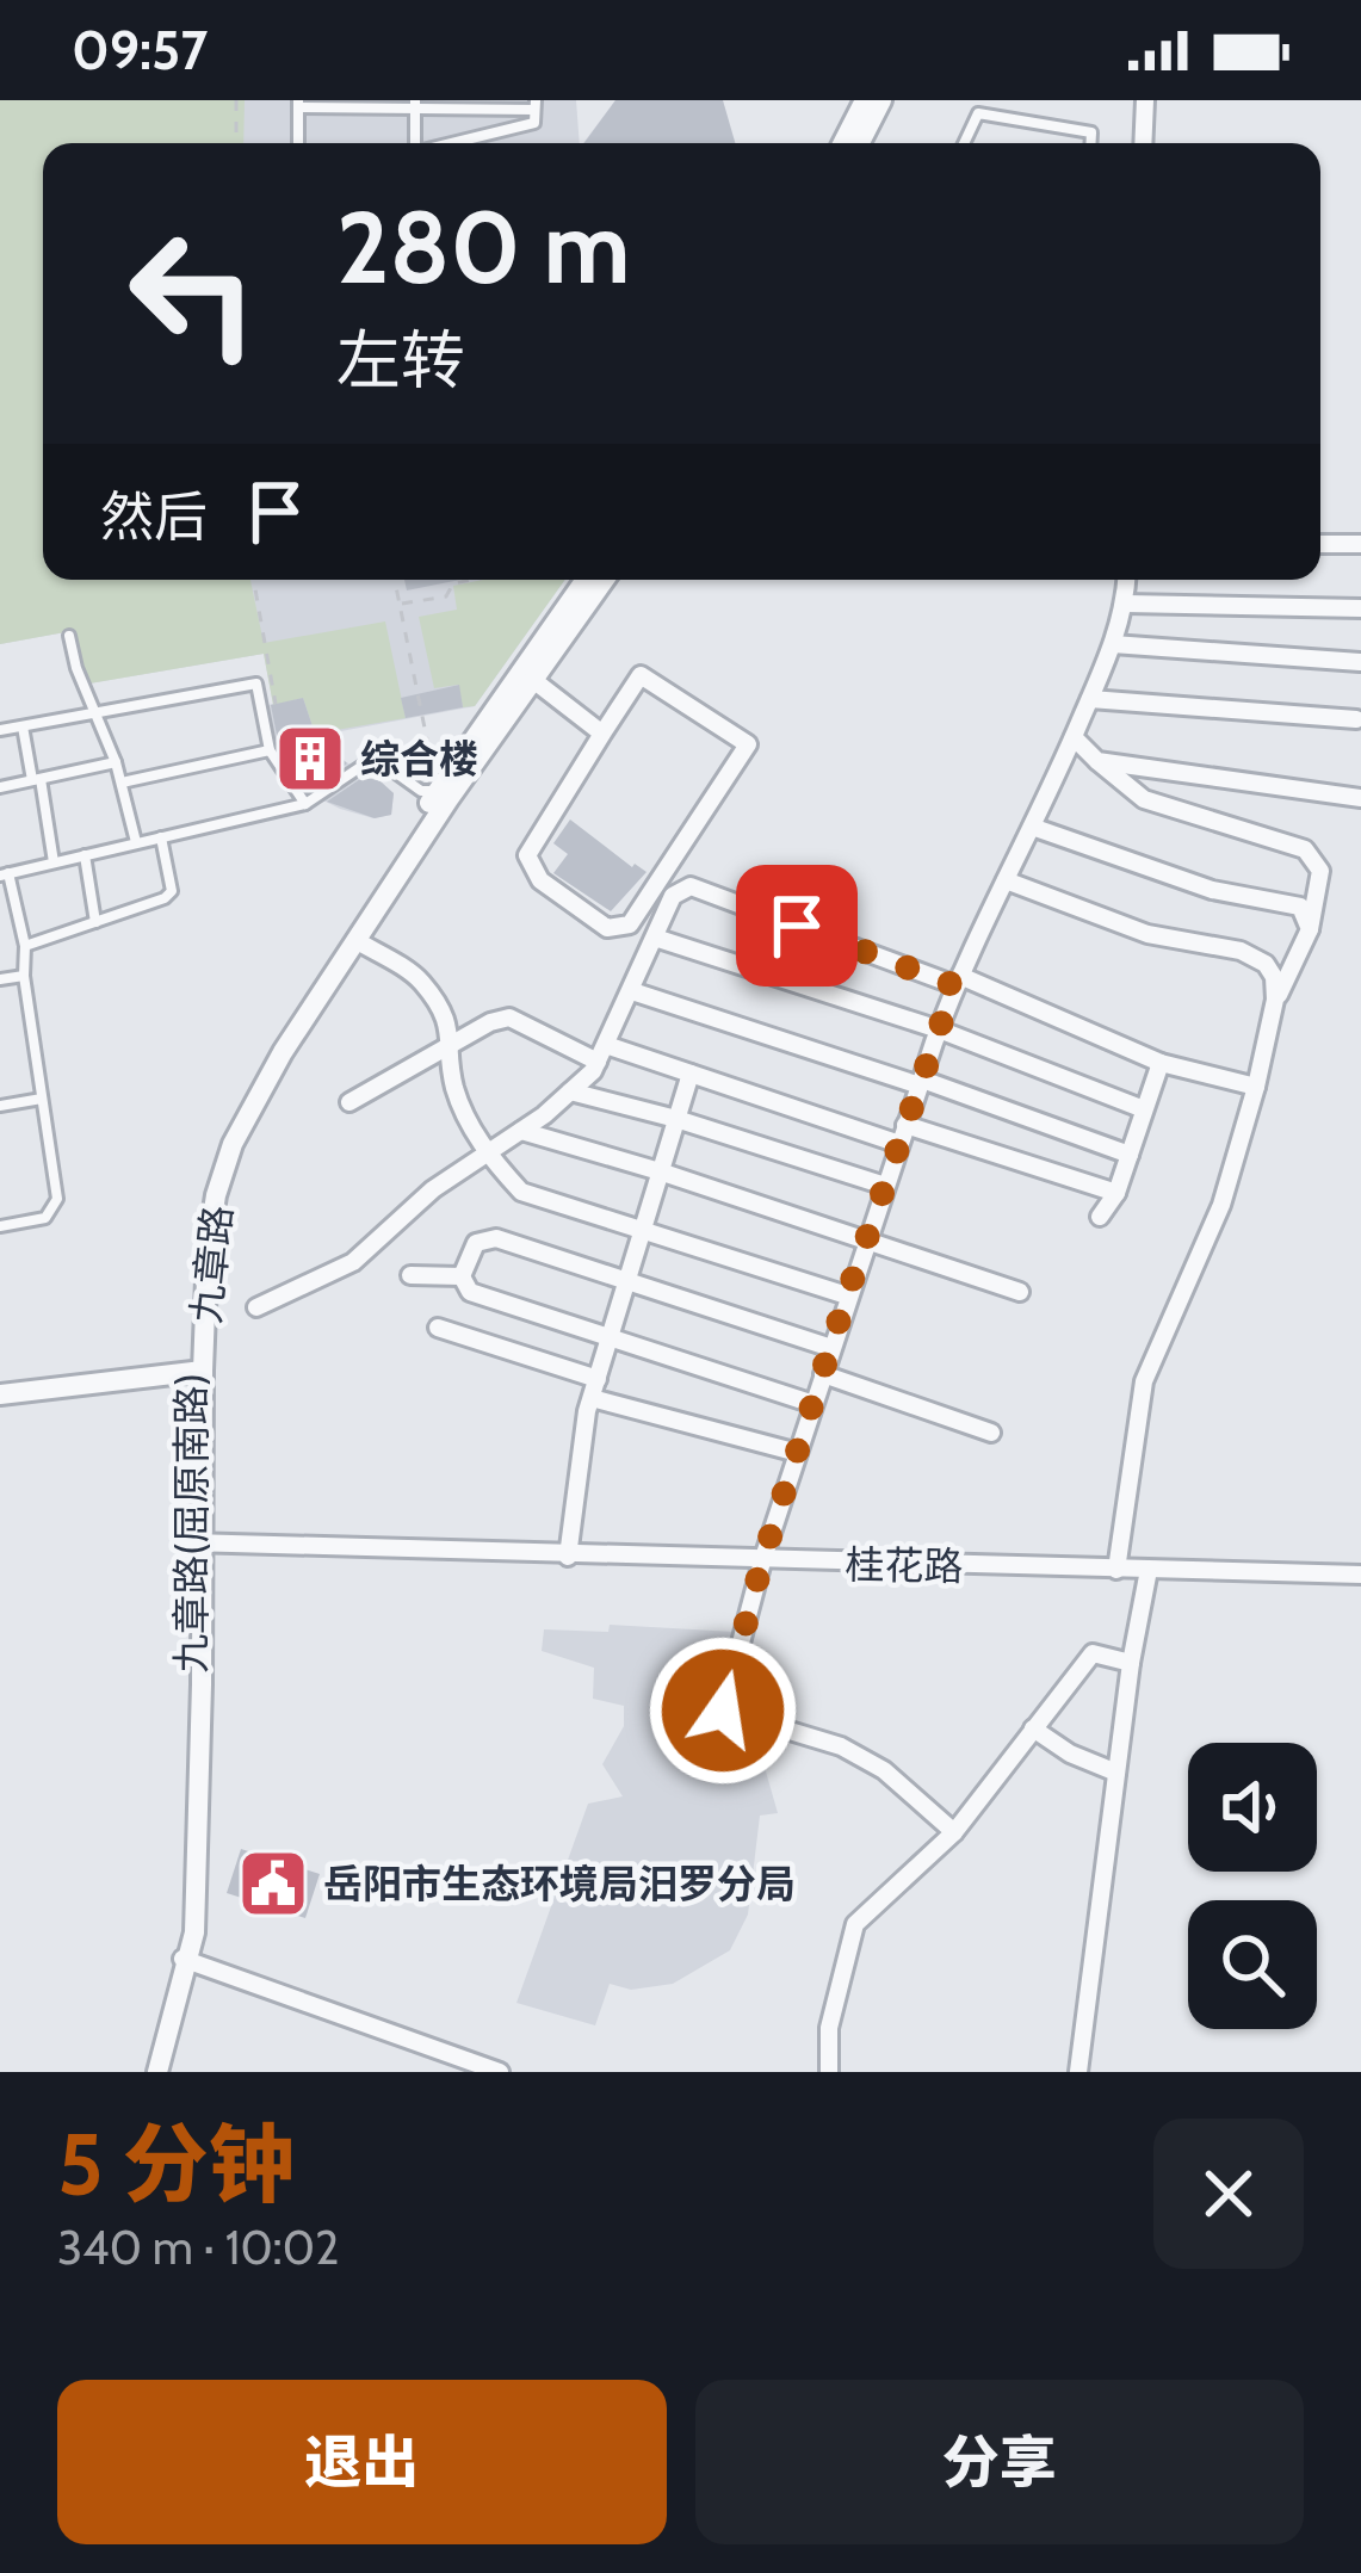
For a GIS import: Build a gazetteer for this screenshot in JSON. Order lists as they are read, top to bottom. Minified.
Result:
{"streets":{"street":["九章路","九章路(屈原南路)","桂花路"]},"crossings":[["九章路","九章路(屈原南路)"],["九章路","桂花路"]],"places":{"building":["综合楼"],"public building":["岳阳市生态环境局汨罗分局"]},"page":{"status":"09:57","turn":["280 m","左转"],"then":"然后","heading":["5 分钟","340 m · 10:02"],"buttons":["退出","分享"]}}
